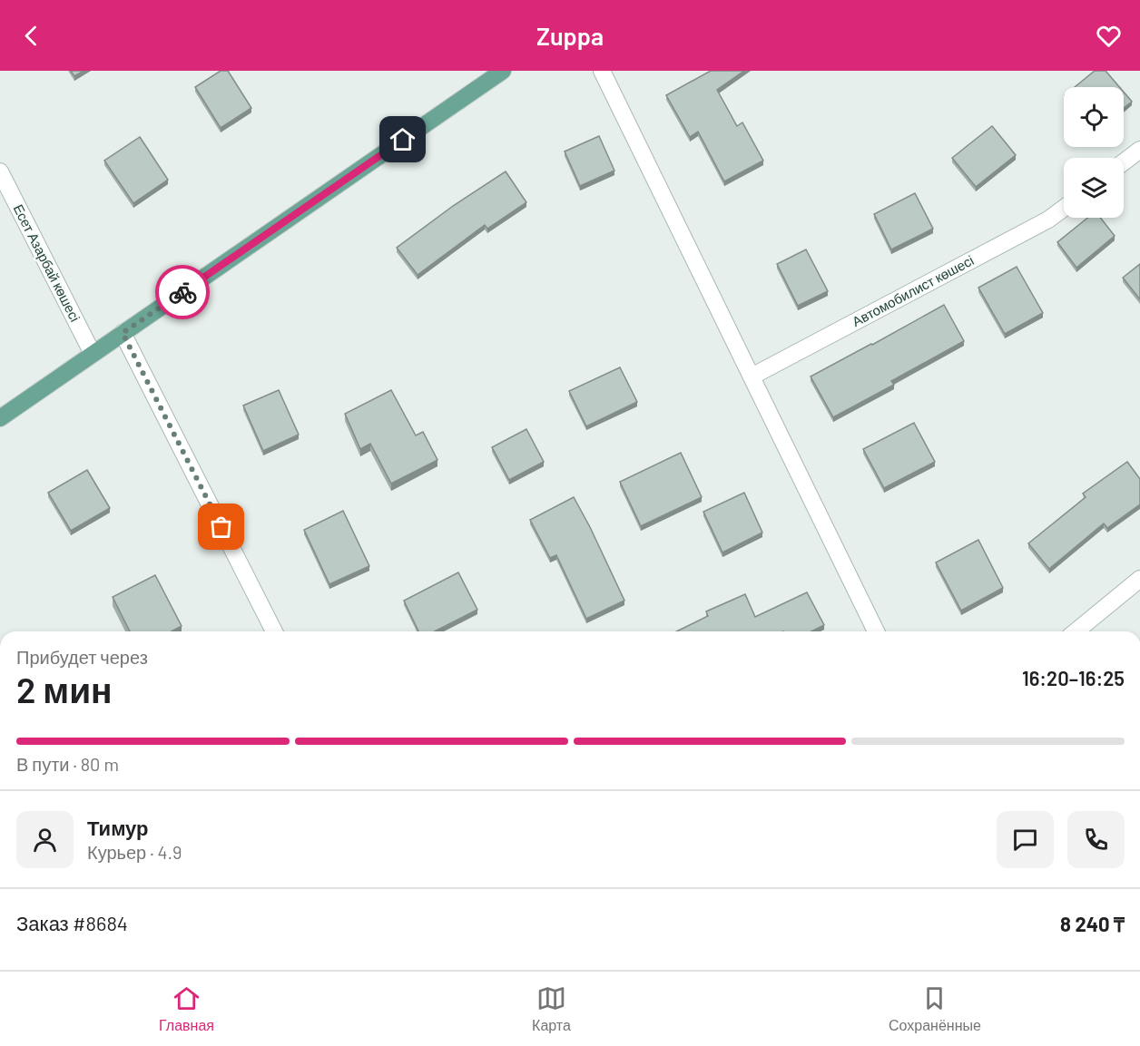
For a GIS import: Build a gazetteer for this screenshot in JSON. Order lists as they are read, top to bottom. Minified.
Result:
{"streets":{"street":["Есет Азарбай көшесі","Автомобилист көшесі"]},"page":{"header":"Zuppa","heading":["2 мин","Прибудет через","16:20–16:25"],"panel":["Тимур","Курьер · 4.9","Заказ #8684","8 240 ₸"],"bar":"В пути · 80 m","tabs":["Главная","Карта","Сохранённые"]}}
